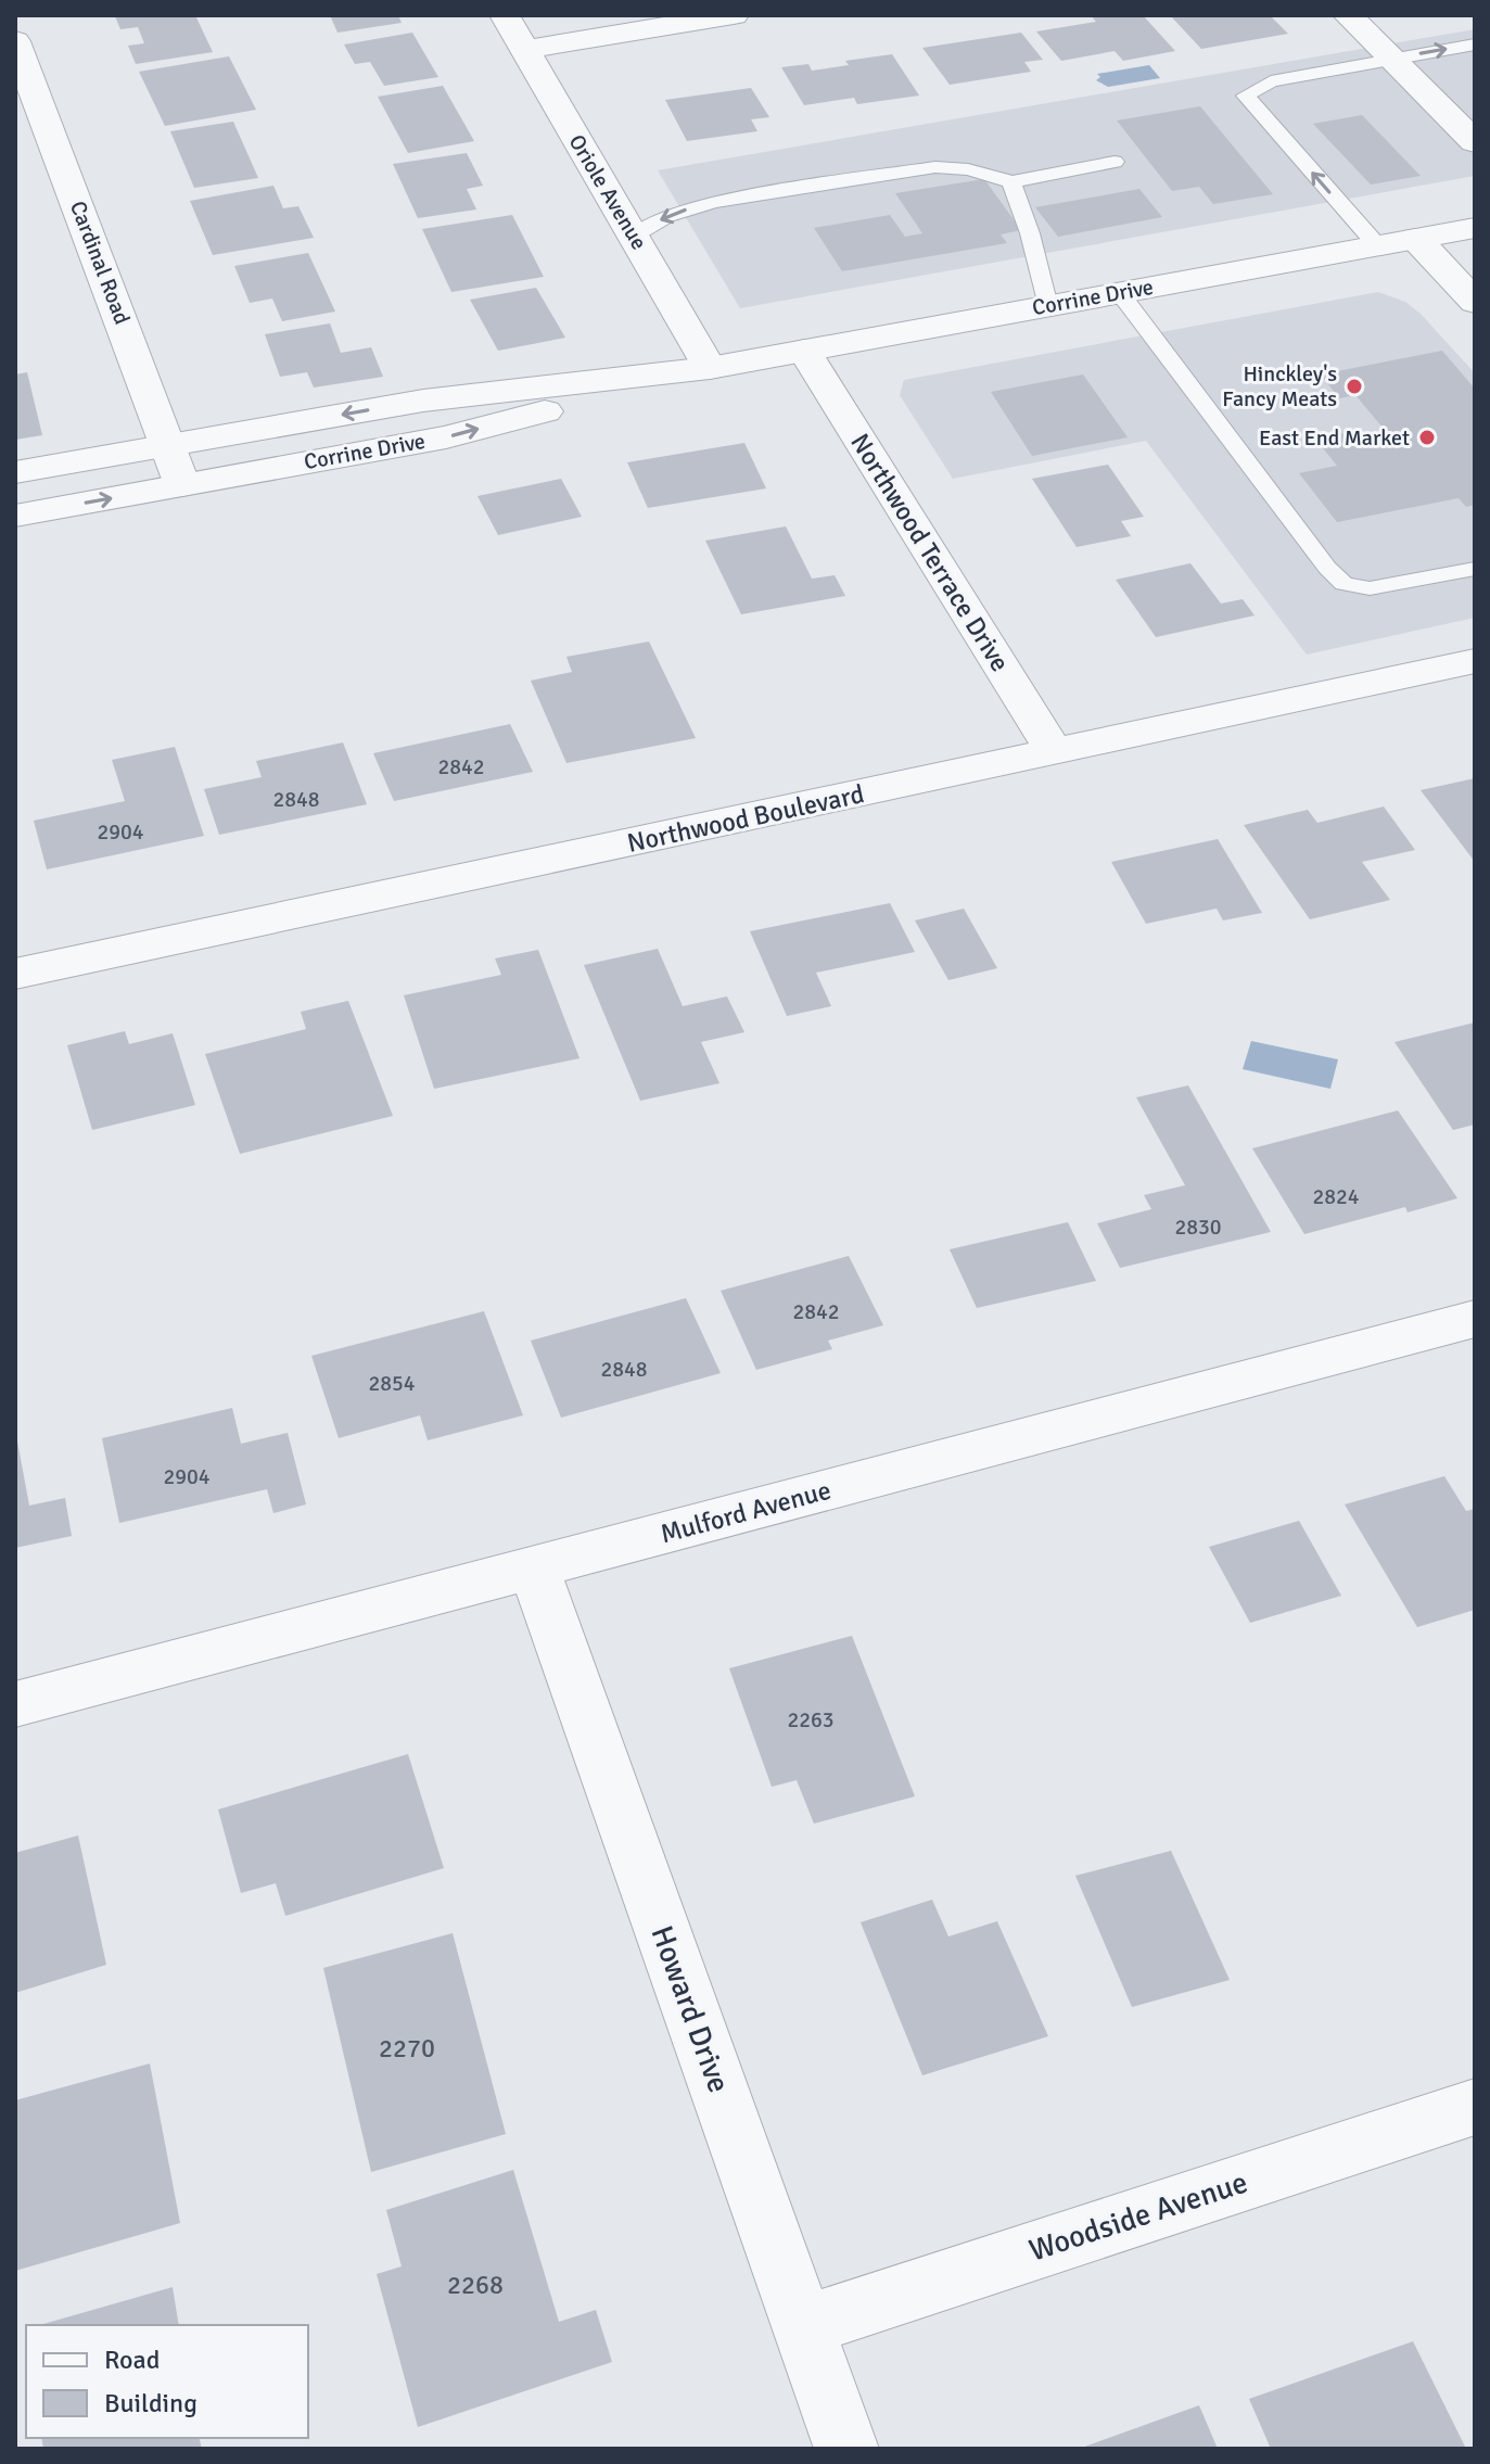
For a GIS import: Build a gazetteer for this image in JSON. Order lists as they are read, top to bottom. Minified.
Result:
{"streets":{"street":["Oriole Avenue","Cardinal Road","Corrine Drive","Northwood Terrace Drive","Northwood Boulevard","Mulford Avenue","Howard Drive","Woodside Avenue"]},"crossings":[["Oriole Avenue","Corrine Drive"],["Cardinal Road","Corrine Drive"],["Corrine Drive","Northwood Terrace Drive"],["Northwood Terrace Drive","Northwood Boulevard"],["Mulford Avenue","Howard Drive"],["Howard Drive","Woodside Avenue"]],"places":["Hinckley's Fancy Meats","East End Market"],"house_numbers":["2842","2848","2904","2824","2830","2842","2848","2854","2904","2263","2270","2268"],"legend":["Road","Building"]}
